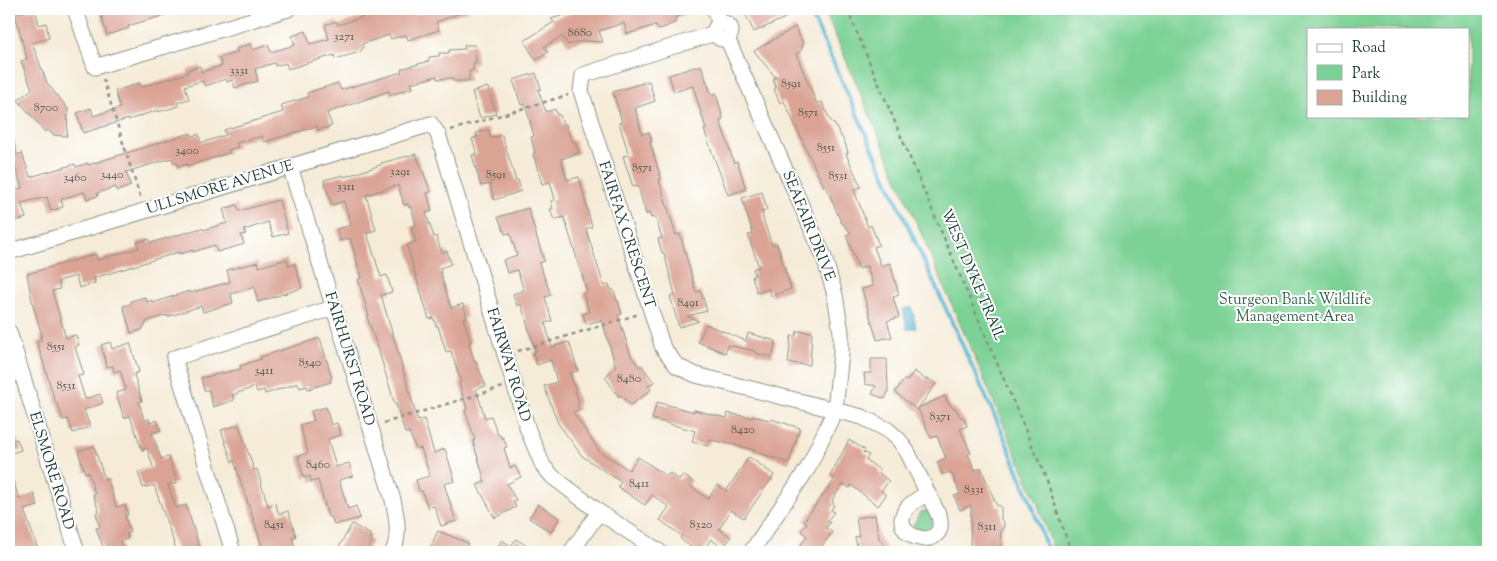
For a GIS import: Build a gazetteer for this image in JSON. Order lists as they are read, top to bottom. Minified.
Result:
{"streets":{"street":["ULLSMORE AVENUE","SEAFAIR DRIVE","FAIRFAX CRESCENT","FAIRHURST ROAD","FAIRWAY ROAD","ELSMORE ROAD"],"path":["WEST DYKE TRAIL"]},"crossings":[["ULLSMORE AVENUE","FAIRHURST ROAD"],["ULLSMORE AVENUE","FAIRWAY ROAD"],["SEAFAIR DRIVE","FAIRFAX CRESCENT"]],"parks":["Sturgeon Bank Wildlife Management Area"],"house_numbers":["8680","3271","3331","8591","8700","8571","8551","3400","8571","3291","3440","8591","8531","3460","3311","8491","8551","8540","3411","8480","8531","8371","8420","8460","8411","8331","8451","8320","8311"],"legend":["Road","Park","Building"]}
